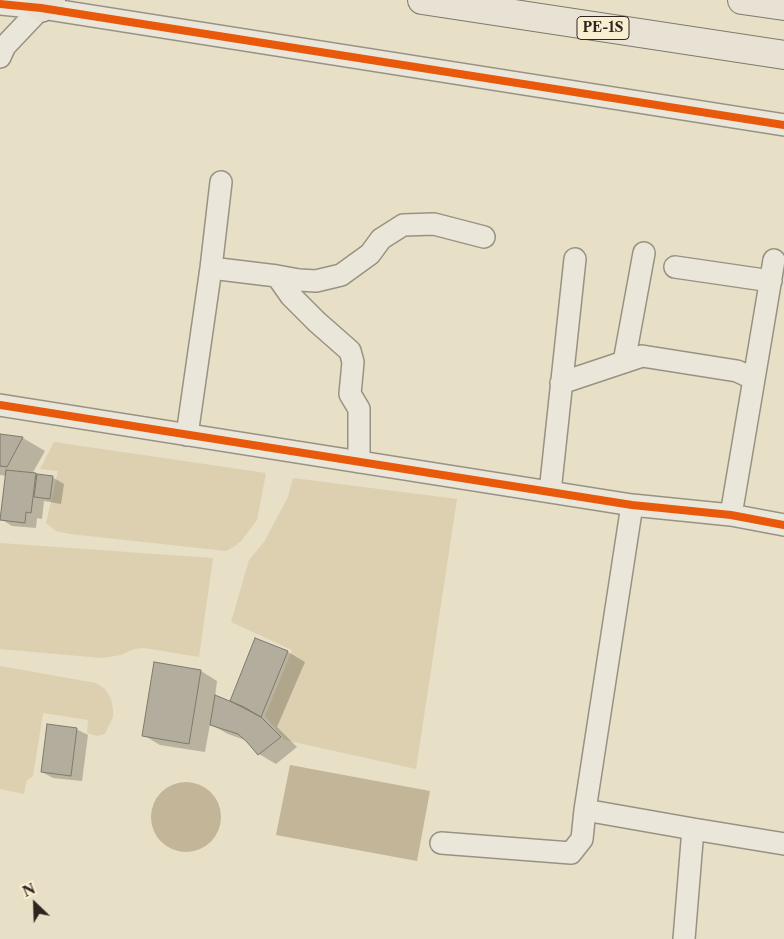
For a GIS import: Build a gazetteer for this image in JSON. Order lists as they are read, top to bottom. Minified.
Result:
{"streets":{"highway":["PE-1S"]},"north":"top left"}
